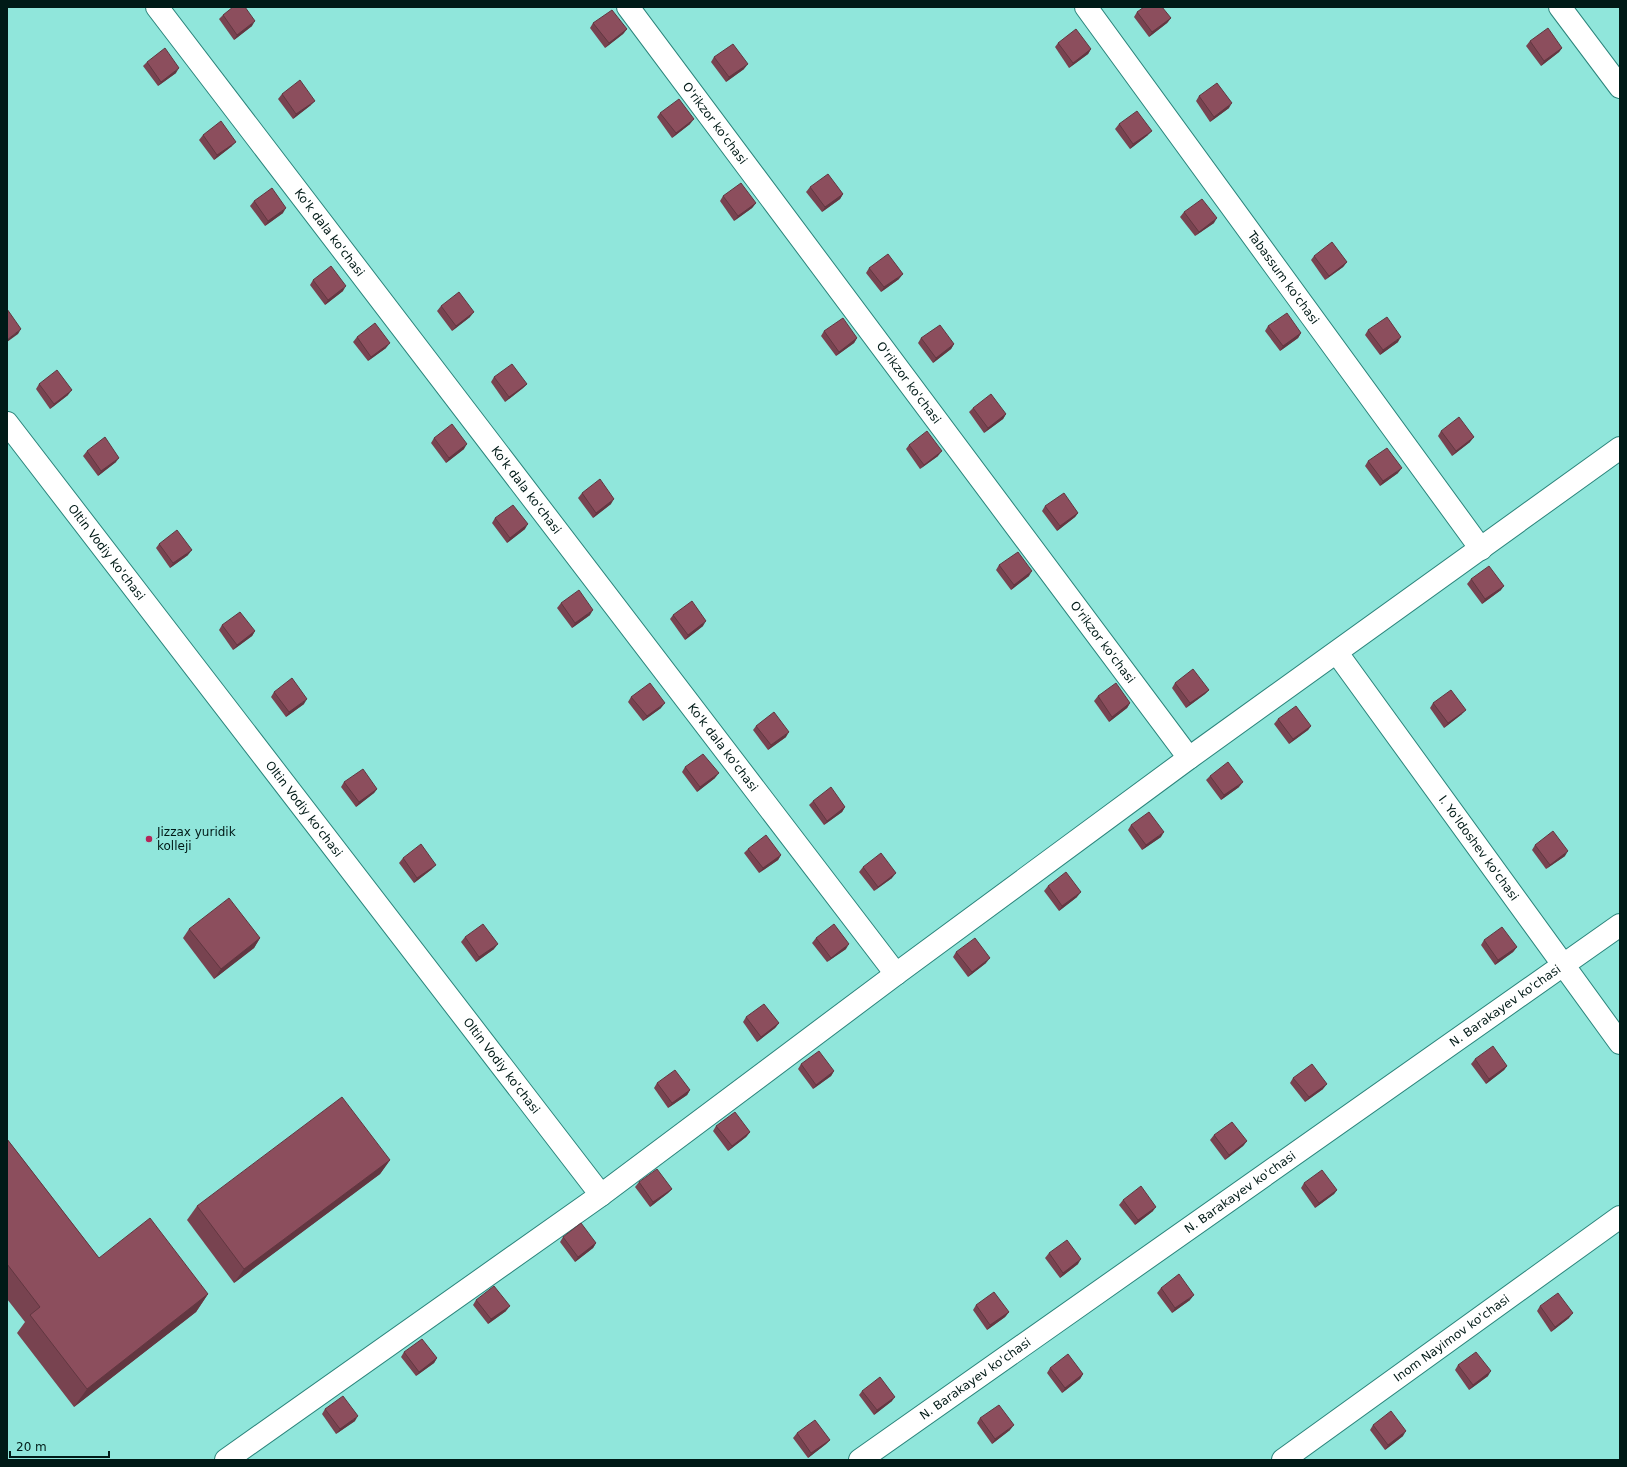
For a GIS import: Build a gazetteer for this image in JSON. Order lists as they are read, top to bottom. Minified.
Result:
{"streets":{"street":["O'rikzor ko'chasi","Ko'k dala ko'chasi","Tabassum ko'chasi","Oltin Vodiy ko'chasi","I. Yo'ldoshev ko'chasi","N. Barakayev ko'chasi","Inom Nayimov ko'chasi"]},"crossings":[["I. Yo'ldoshev ko'chasi","N. Barakayev ko'chasi"]],"places":["Jizzax yuridik kolleji"],"scale_bar":"20 m"}
